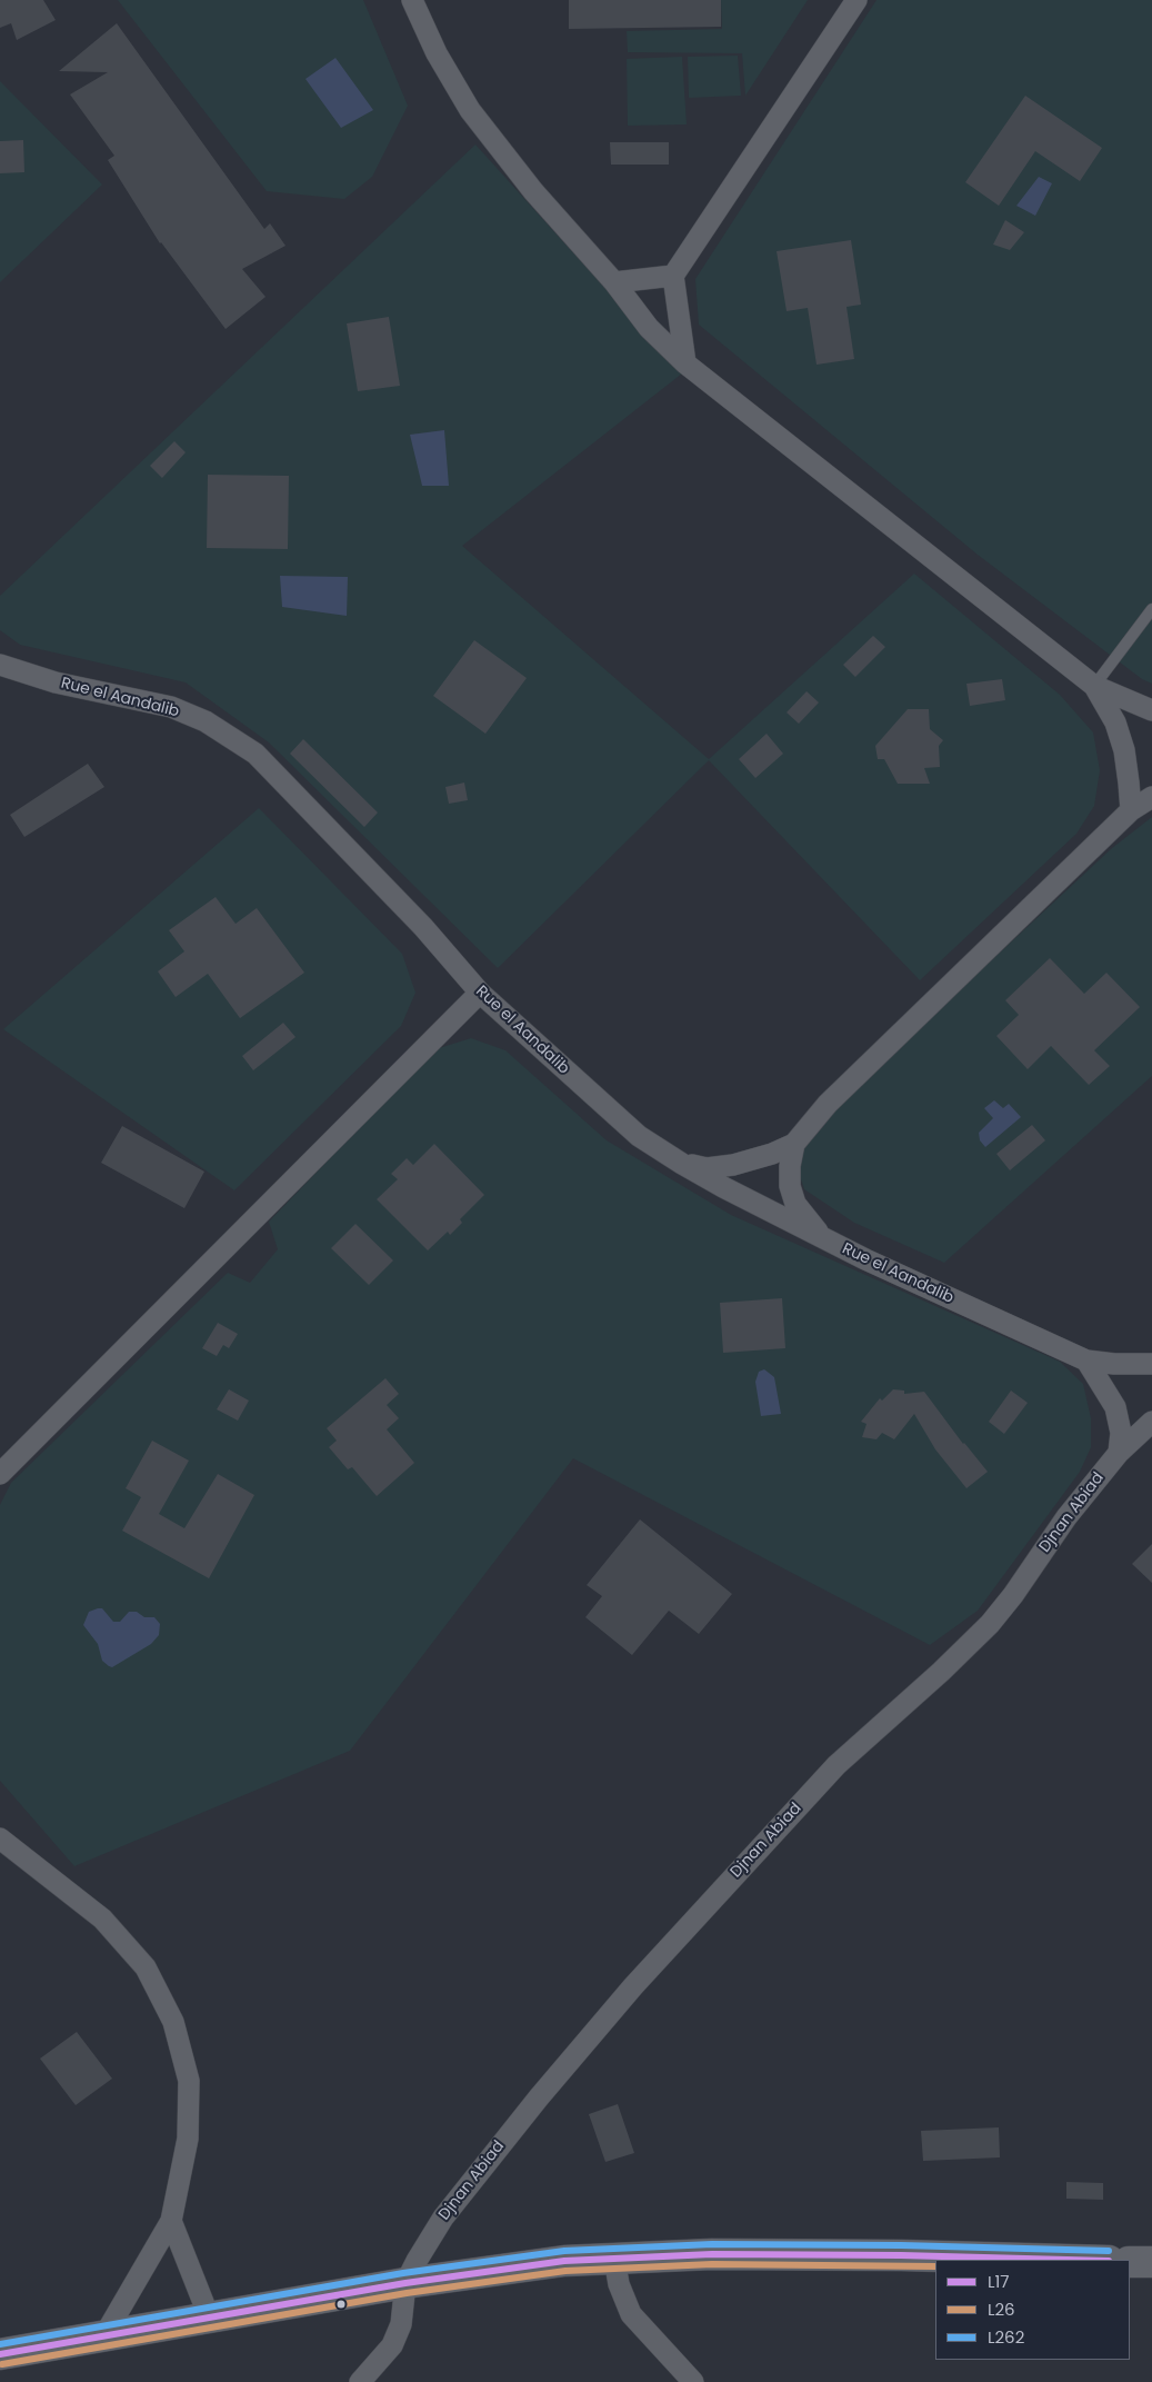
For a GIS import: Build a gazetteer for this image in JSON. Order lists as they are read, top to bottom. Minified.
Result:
{"streets":{"street":["Rue el Aandalib","Djnan Abiad"]},"lines":["transit line L262","transit line L17","transit line L26"],"legend":["L17","L26","L262"]}
